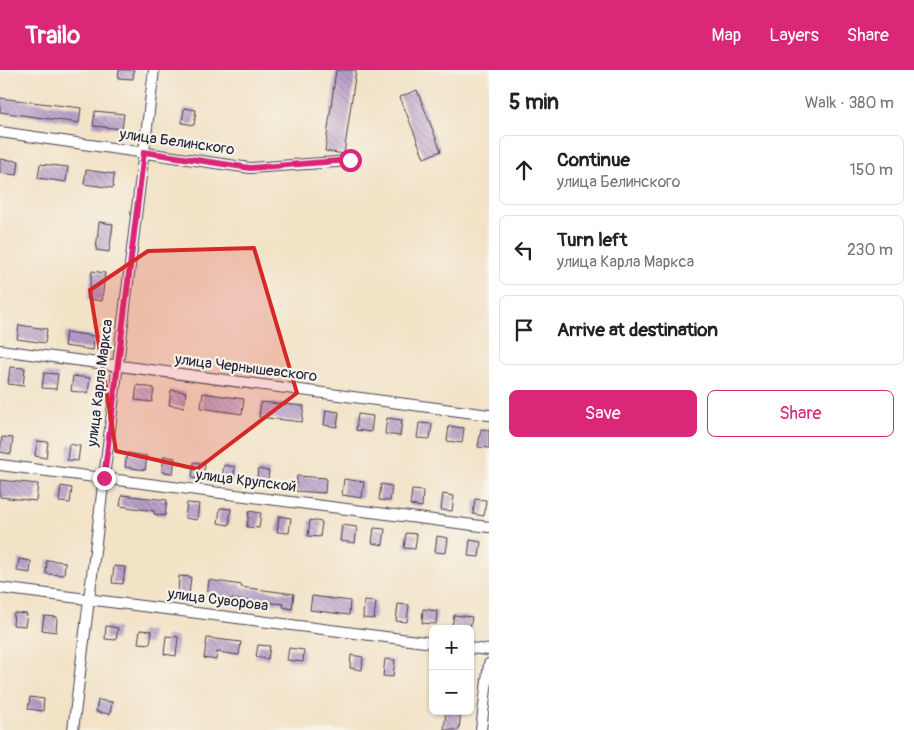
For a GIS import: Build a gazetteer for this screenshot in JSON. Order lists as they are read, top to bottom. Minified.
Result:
{"streets":{"street":["улица Белинского","улица Чернышевского","улица Карла Маркса","улица Крупской","улица Суворова"]},"crossings":[["улица Белинского","улица Карла Маркса"],["улица Чернышевского","улица Карла Маркса"],["улица Карла Маркса","улица Крупской"],["улица Карла Маркса","улица Суворова"]],"page":{"header":"Trailo","nav":["Map","Layers","Share"],"heading":["5 min","Walk · 380 m"],"list":[["Continue","улица Белинского","150 m"],["Turn left","улица Карла Маркса","230 m"],"Arrive at destination"],"buttons":["Save","Share"],"map_buttons":["+","−"]}}
